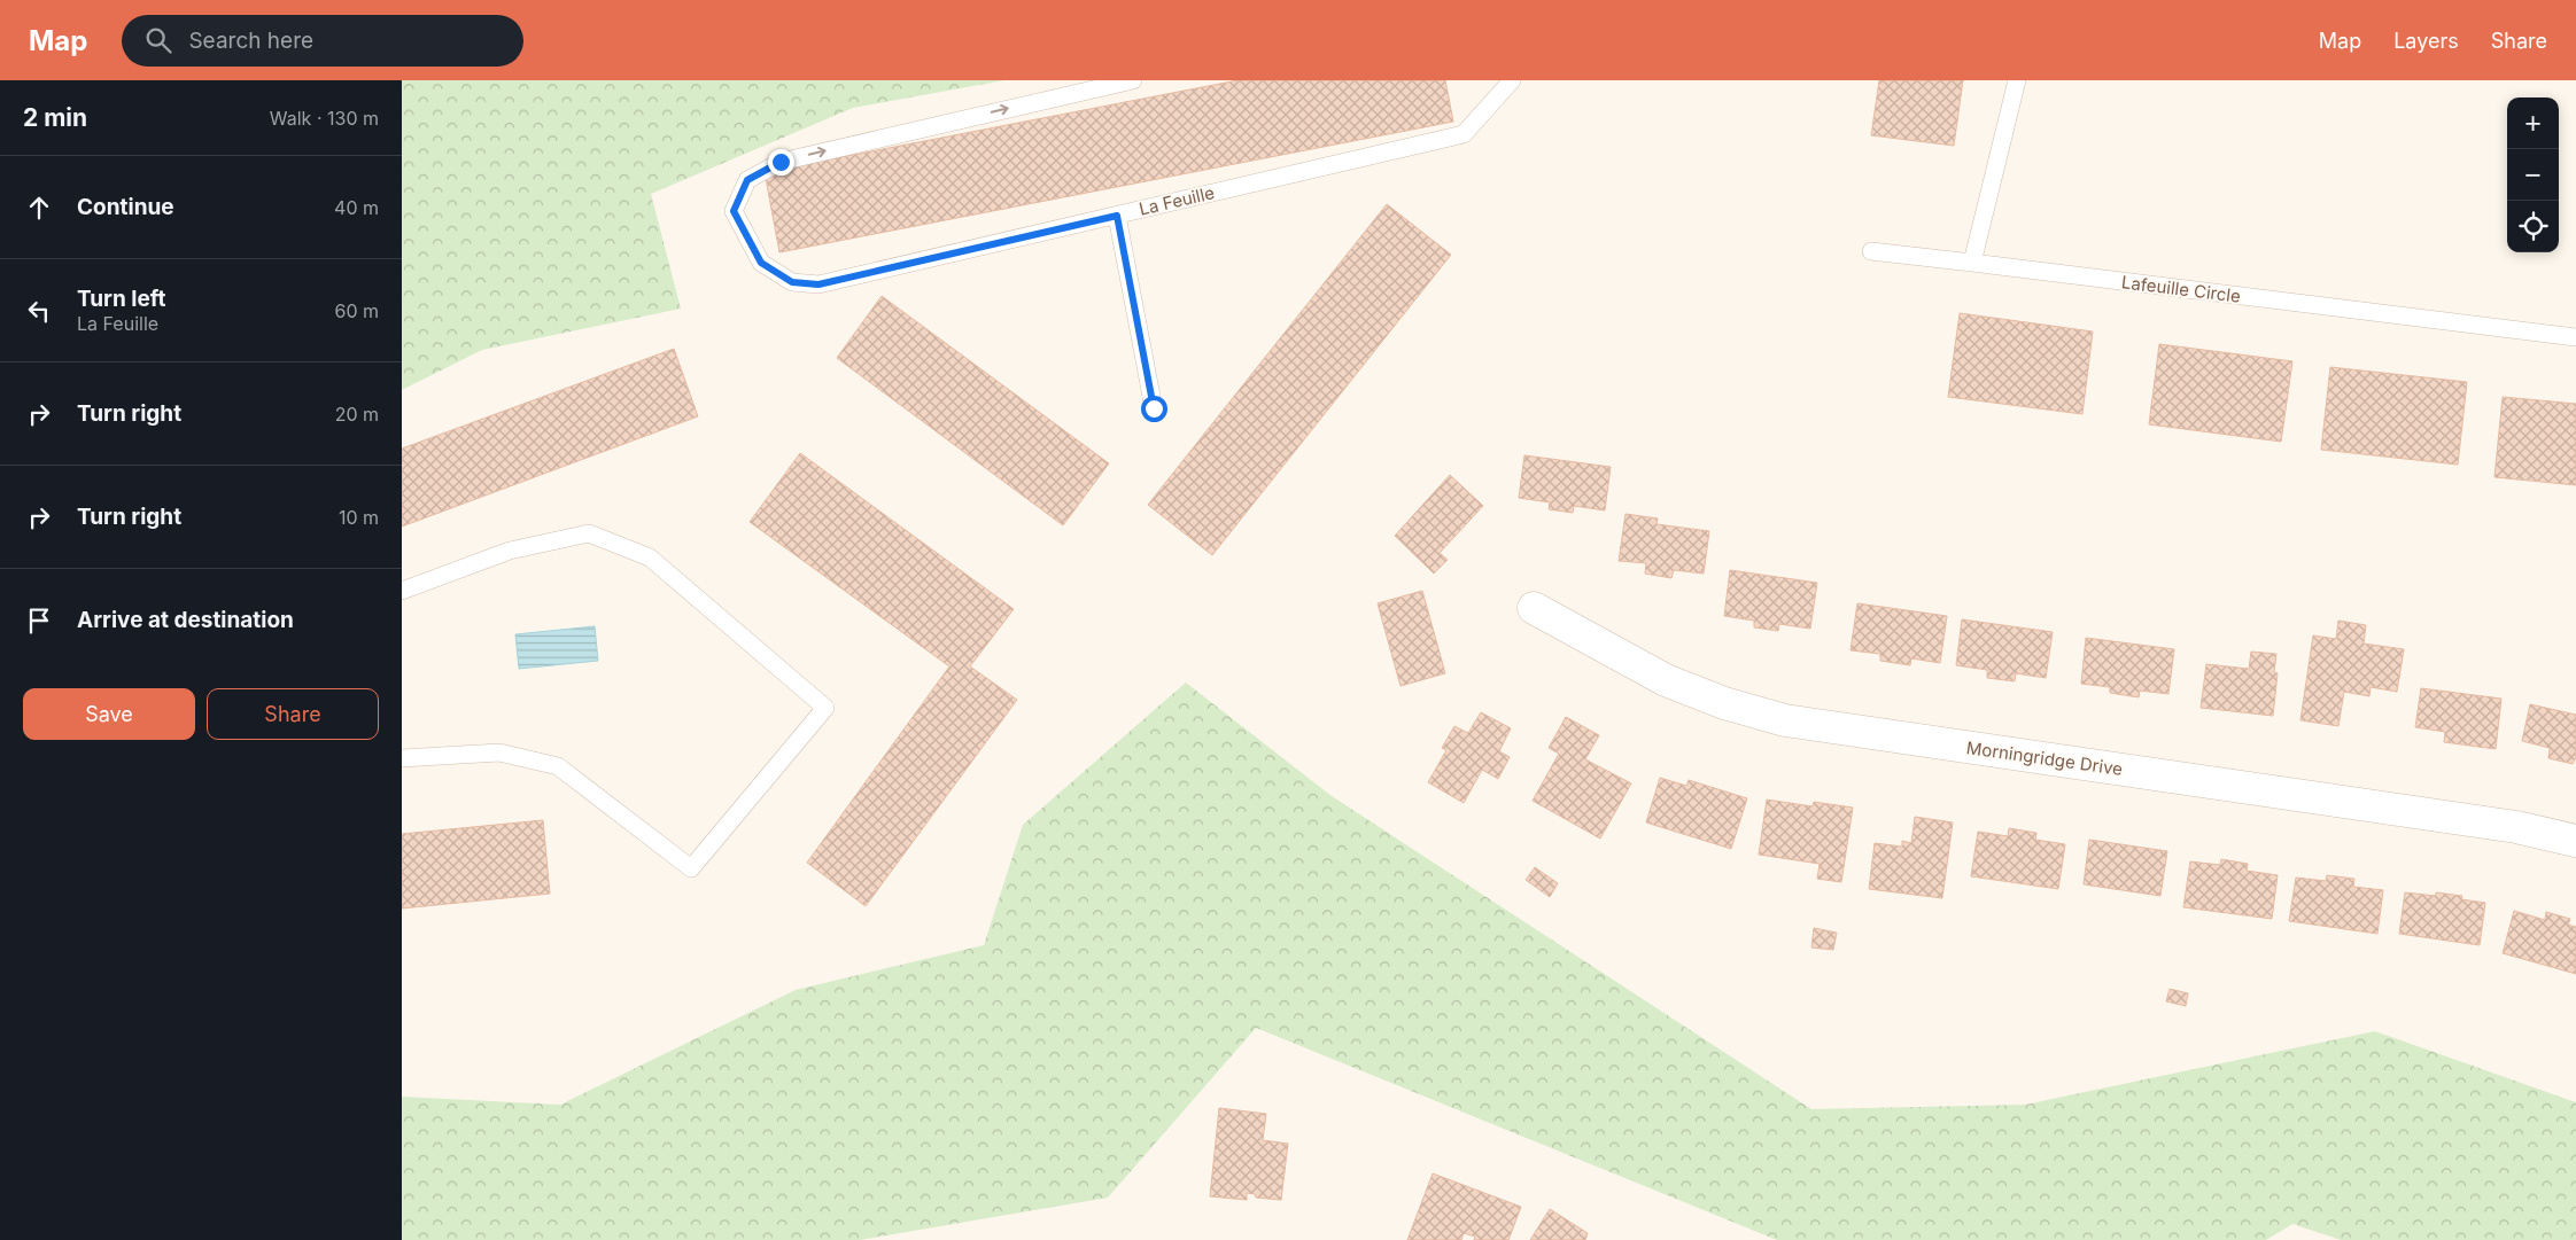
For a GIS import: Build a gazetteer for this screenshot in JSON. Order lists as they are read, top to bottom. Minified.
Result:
{"streets":{"street":["Morningridge Drive"],"lane":["La Feuille","Lafeuille Circle"]},"page":{"header":"Map","search":"Search here","nav":["Map","Layers","Share"],"heading":["2 min","Walk · 130 m"],"map_buttons":["+","−"],"list":[["Continue","40 m"],["Turn left","La Feuille","60 m"],["Turn right","20 m"],["Turn right","10 m"],"Arrive at destination"],"buttons":["Save","Share"]}}
